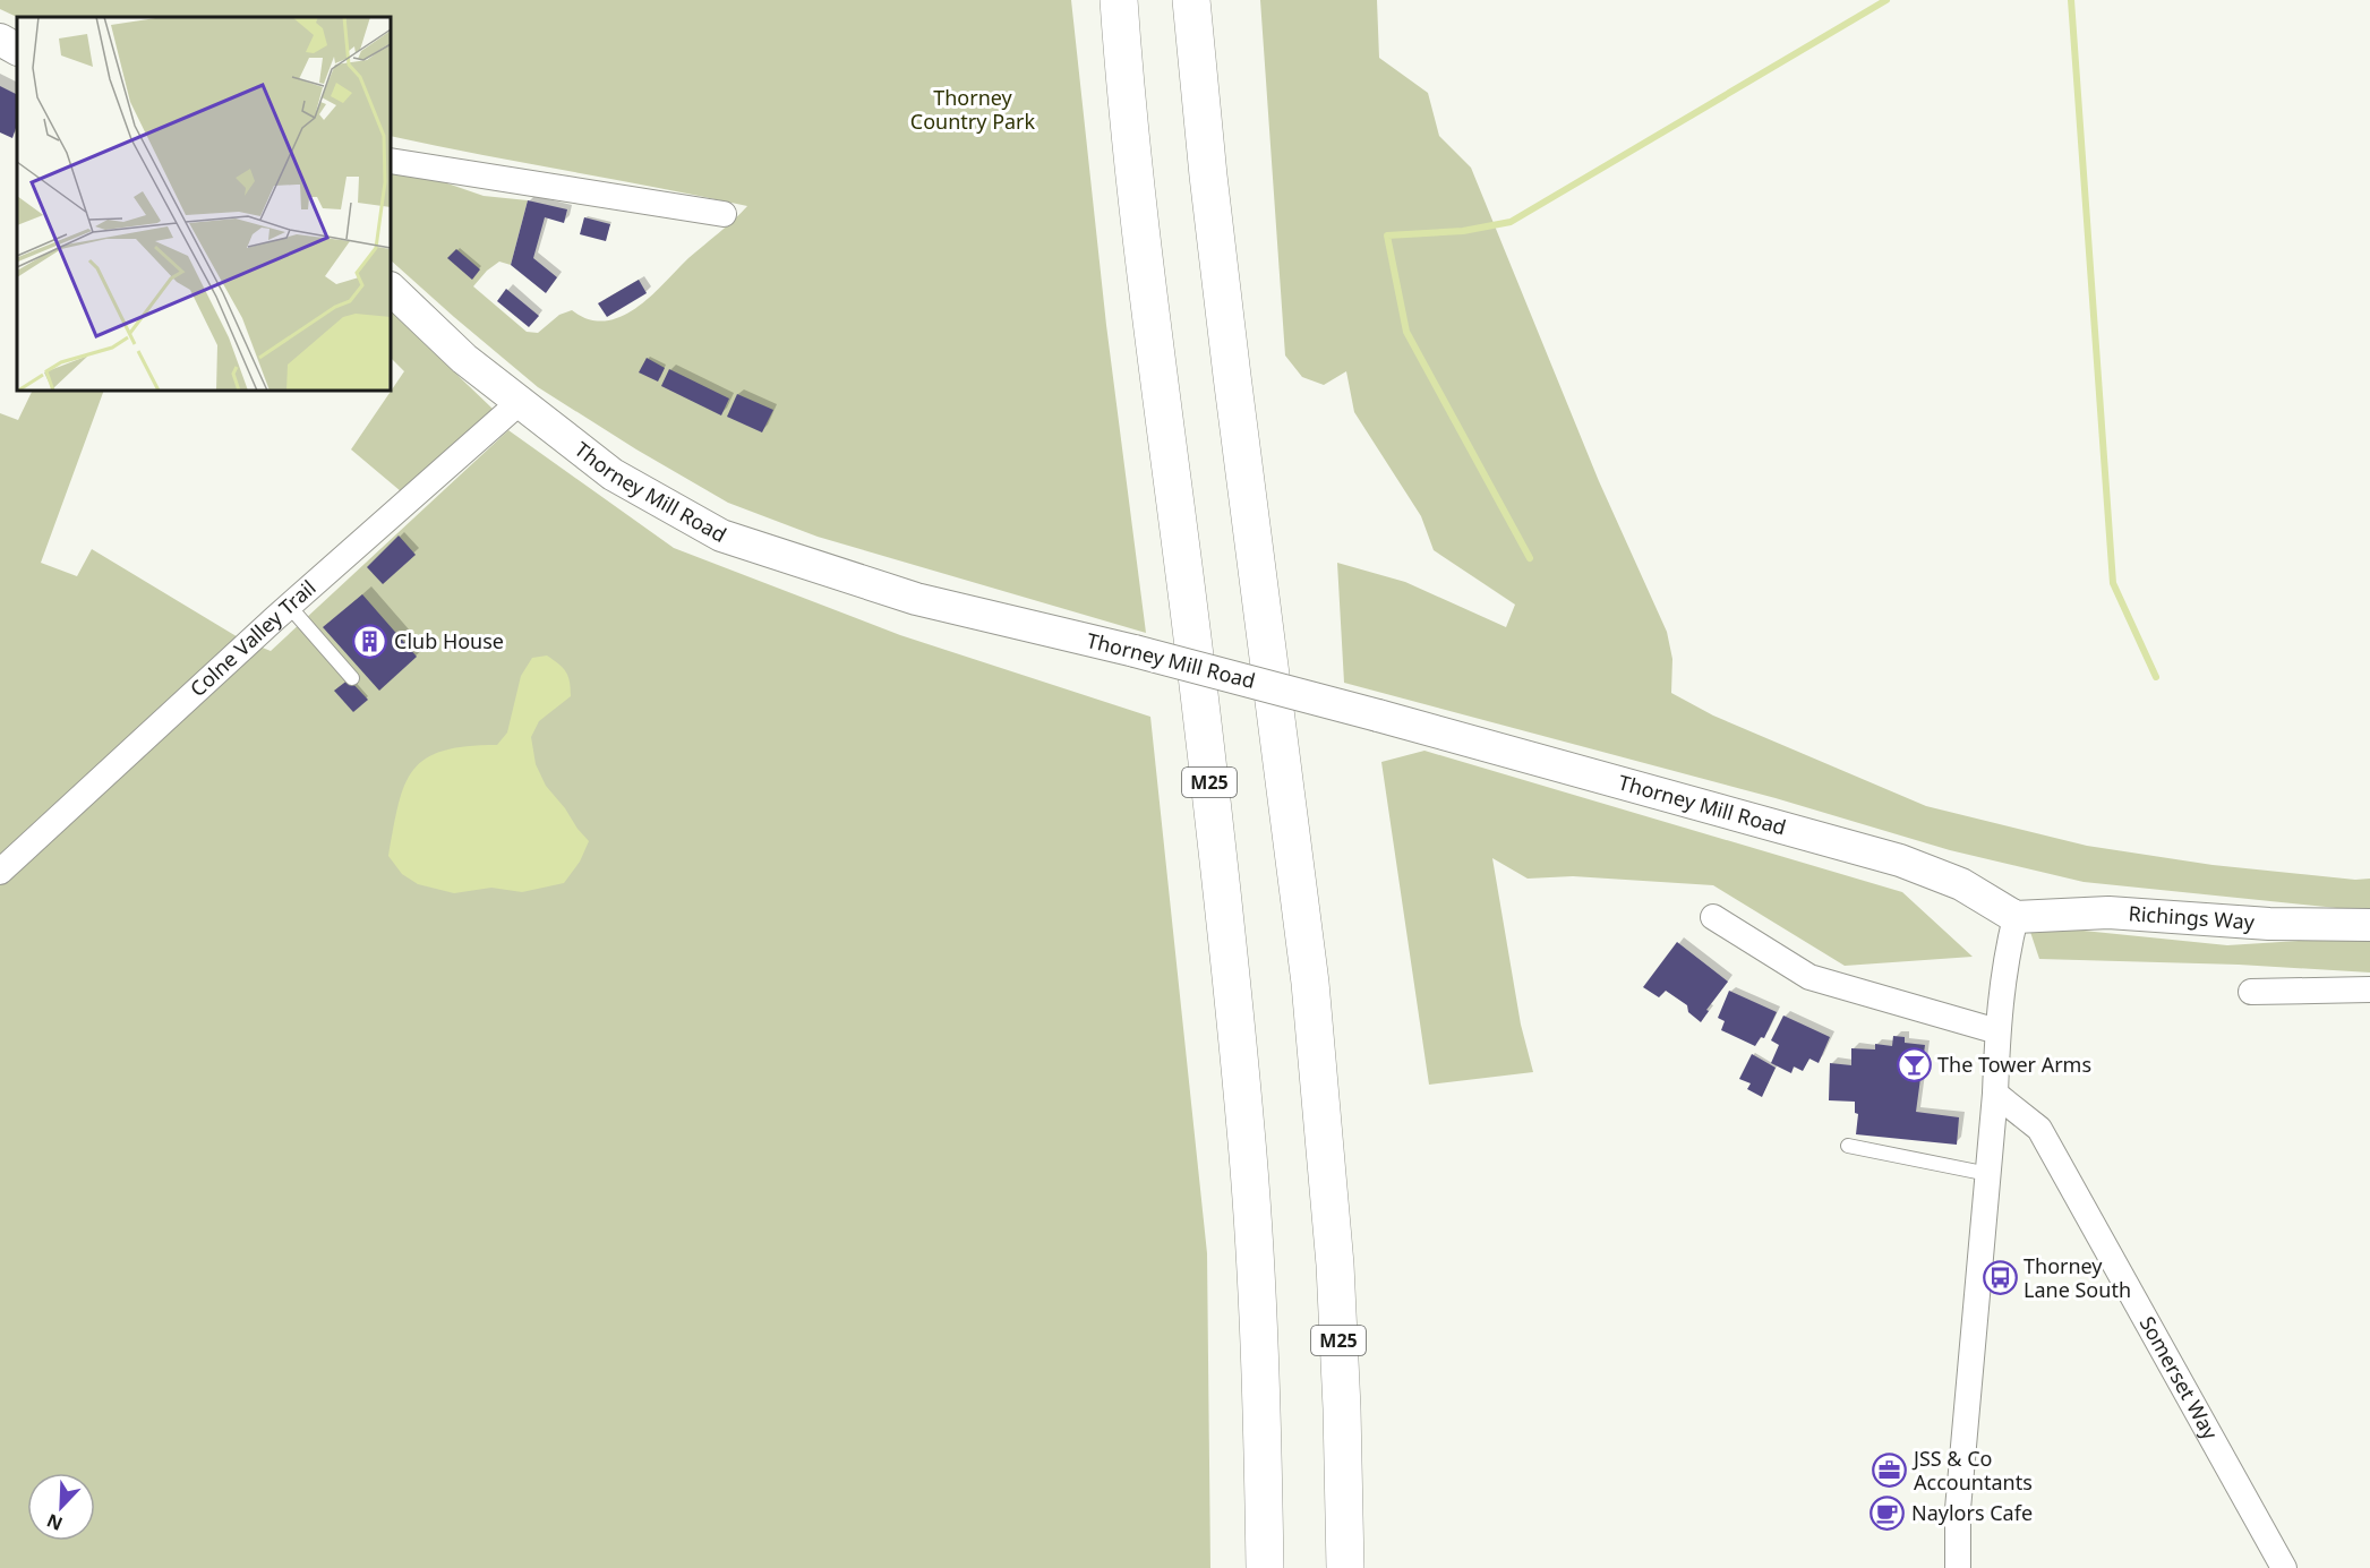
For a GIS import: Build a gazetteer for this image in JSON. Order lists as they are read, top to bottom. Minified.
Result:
{"streets":{"highway":["M25"],"street":["Thorney Mill Road","Colne Valley Trail","Richings Way","Somerset Way"]},"crossings":[["Thorney Mill Road","Colne Valley Trail"],["Thorney Mill Road","Richings Way"]],"parks":["Thorney Country Park"],"places":{"building":["Club House"],"bar":["The Tower Arms"],"bus stop":["Thorney Lane South"],"office":["JSS & Co Accountants"],"cafe":["Naylors Cafe"]},"north":"bottom left"}
